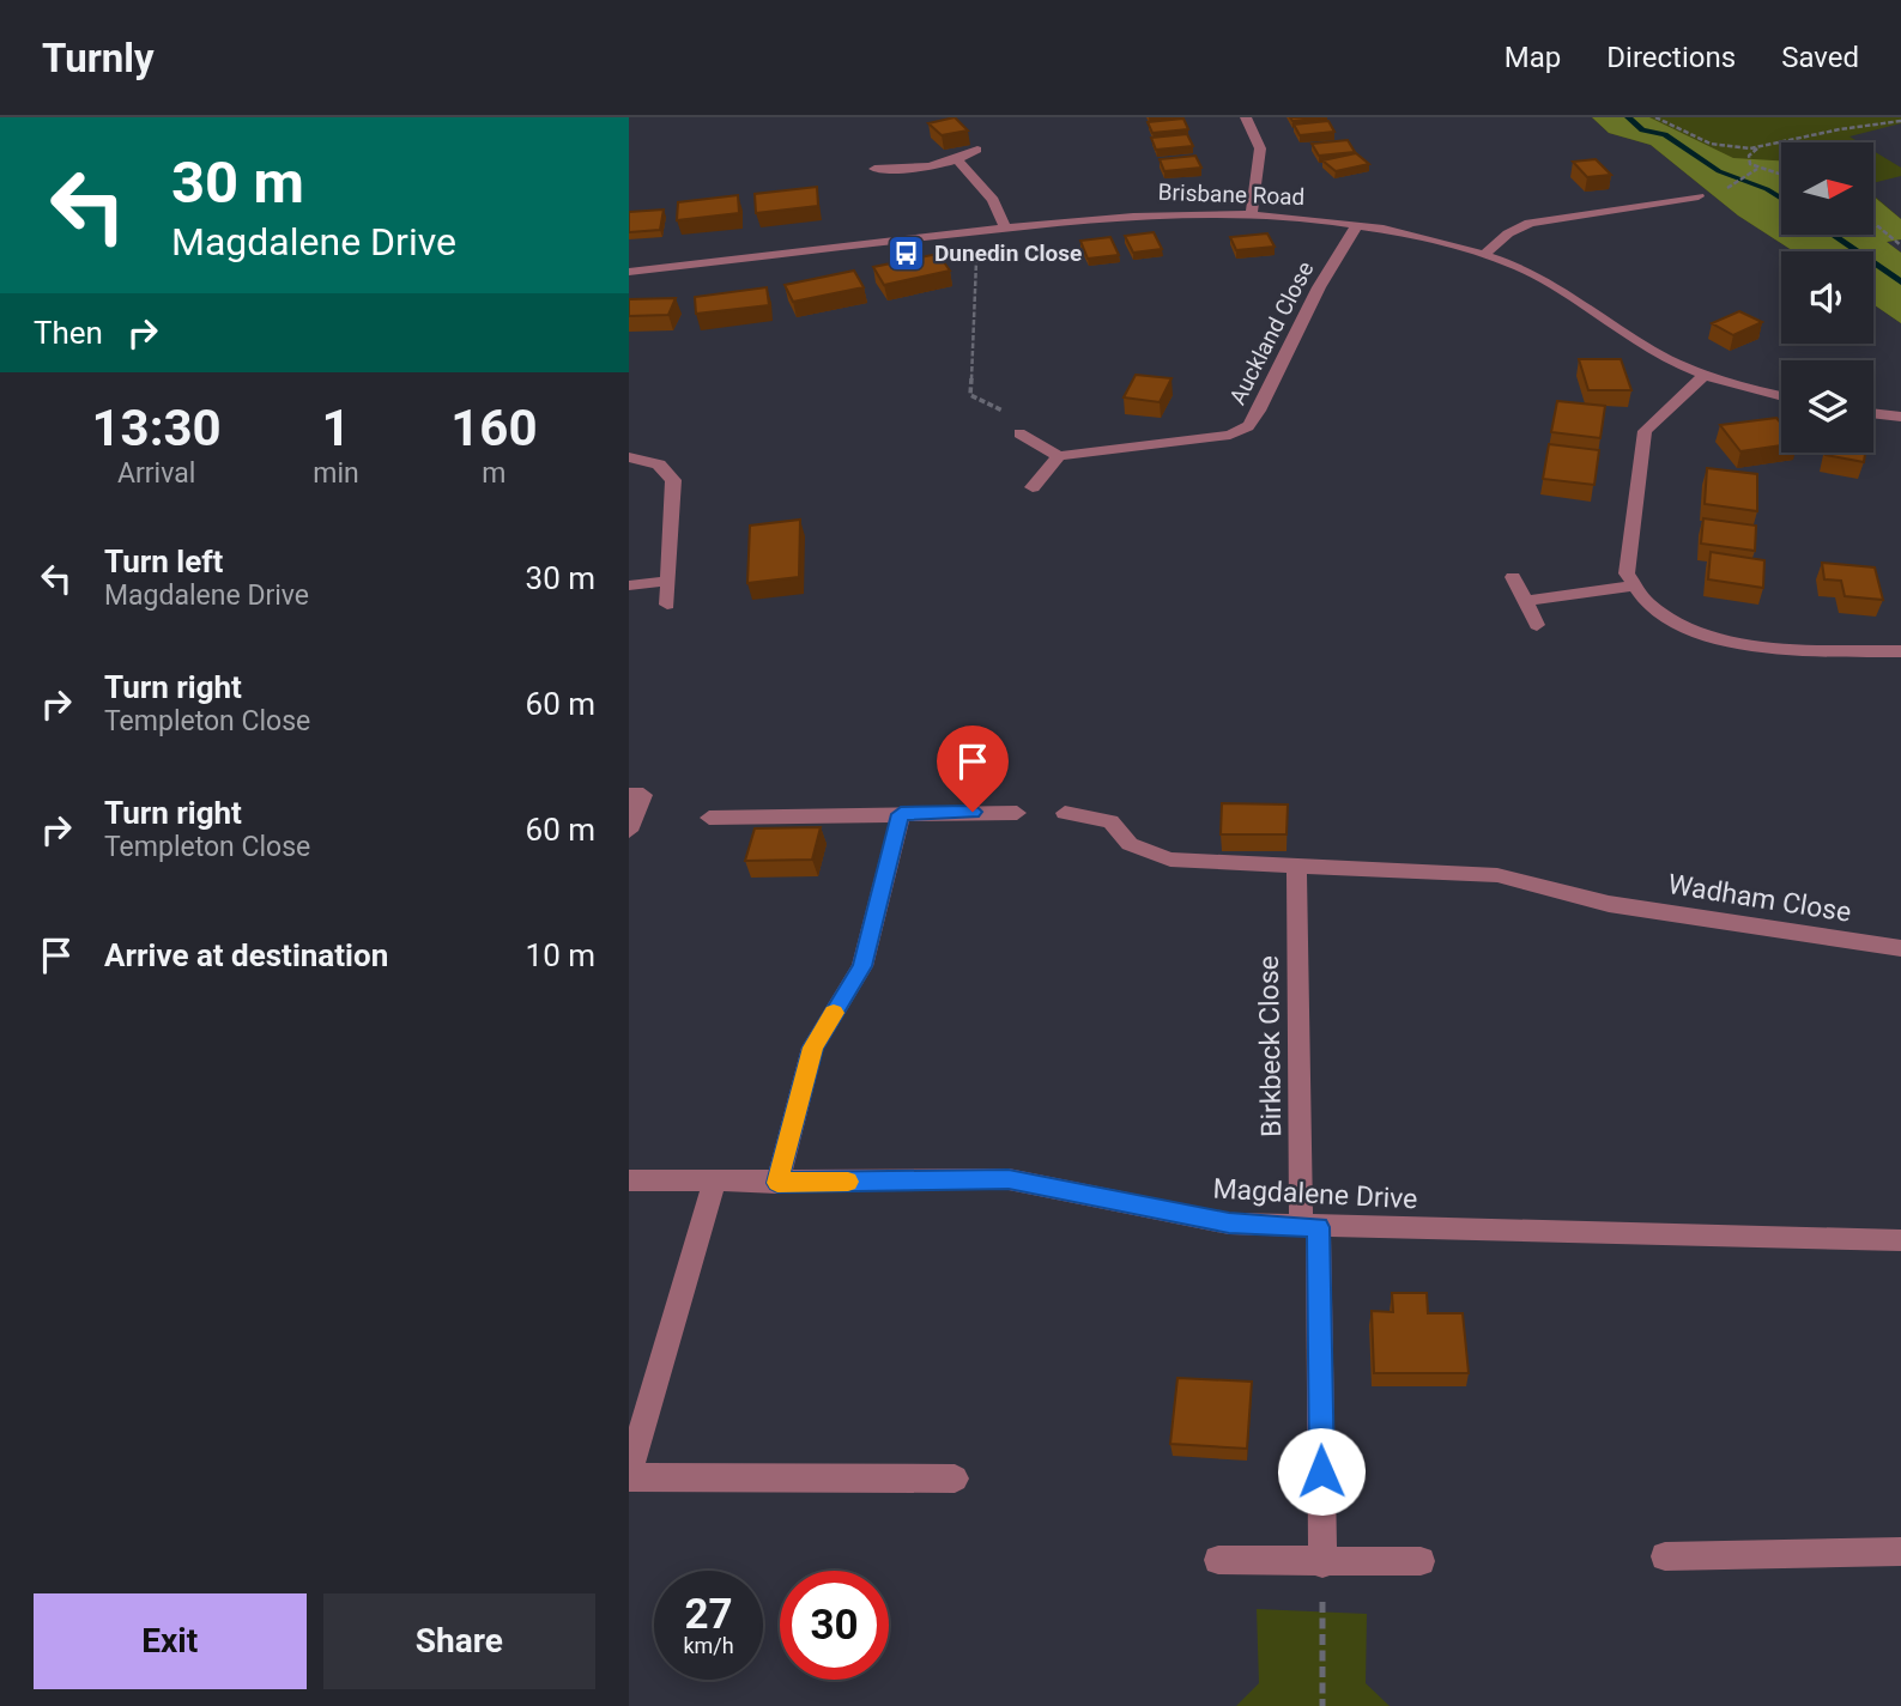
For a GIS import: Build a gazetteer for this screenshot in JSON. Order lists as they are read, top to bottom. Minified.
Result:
{"streets":{"street":["Brisbane Road","Auckland Close","Wadham Close","Birkbeck Close","Magdalene Drive"]},"crossings":[["Brisbane Road","Auckland Close"],["Wadham Close","Birkbeck Close"],["Birkbeck Close","Magdalene Drive"]],"places":{"bus stop":["Dunedin Close"]},"north":"right","page":{"header":"Turnly","nav":["Map","Directions","Saved"],"turn":["30 m","Magdalene Drive"],"then":"Then","eta":["13:30","Arrival","1","min","160","m"],"list":[{"name":"Turn left","note":"Magdalene Drive","value":"30 m"},{"name":"Turn right","note":"Templeton Close","value":"60 m"},{"name":"Turn right","note":"Templeton Close","value":"60 m"},{"name":"Arrive at destination","value":"10 m"}],"speed":"27 km/h","limit":"30","buttons":["Exit","Share"]}}
